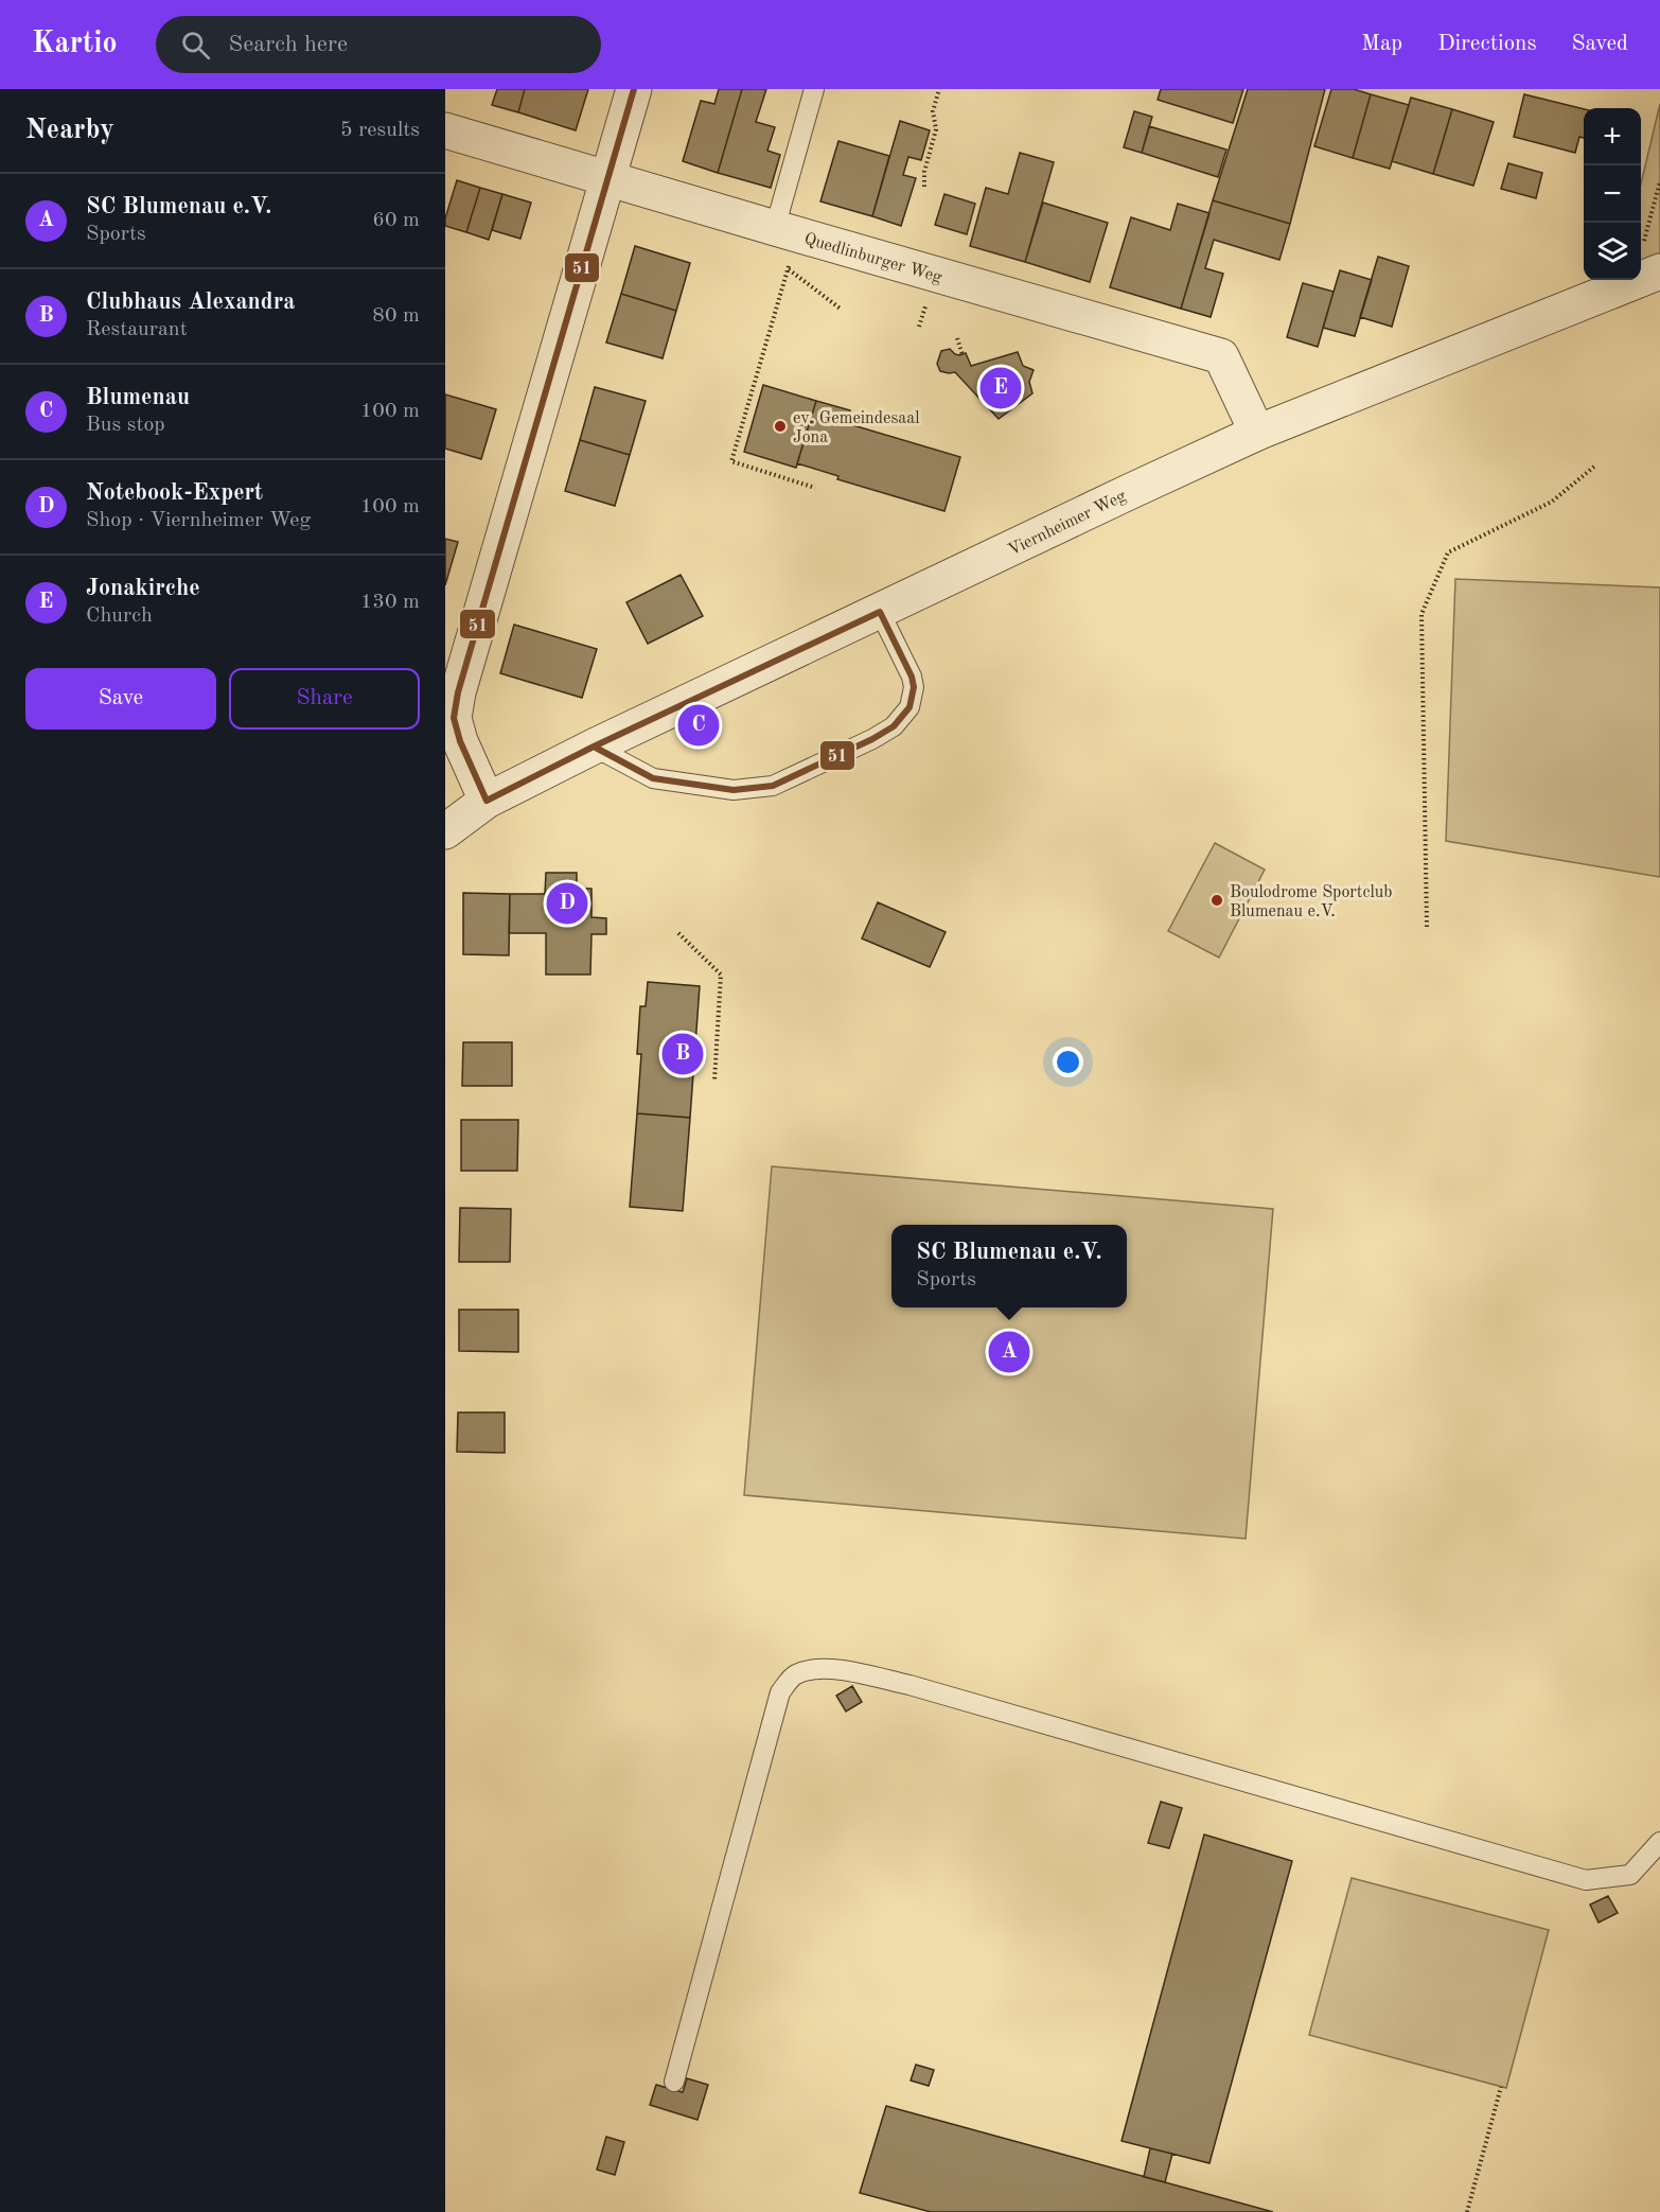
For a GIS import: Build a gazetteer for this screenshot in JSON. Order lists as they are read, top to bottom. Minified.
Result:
{"streets":{"street":["Quedlinburger Weg","Viernheimer Weg"]},"crossings":[["Quedlinburger Weg","Viernheimer Weg"]],"places":["ev. Gemeindesaal Jona","Boulodrome Sportclub Blumenau e.V."],"lines":["transit line 51"],"page":{"header":"Kartio","search":"Search here","nav":["Map","Directions","Saved"],"heading":["Nearby","5 results"],"map_buttons":["+","−"],"list":[{"mark":"A","name":"SC Blumenau e.V.","note":"Sports","value":"60 m"},{"mark":"B","name":"Clubhaus Alexandra","note":"Restaurant","value":"80 m"},{"mark":"C","name":"Blumenau","note":"Bus stop","value":"100 m"},{"mark":"D","name":"Notebook-Expert","note":"Shop · Viernheimer Weg","value":"100 m"},{"mark":"E","name":"Jonakirche","note":"Church","value":"130 m"}],"pins":["E","C","D","B","A"],"buttons":["Save","Share"],"popup":["SC Blumenau e.V.","Sports"]}}
